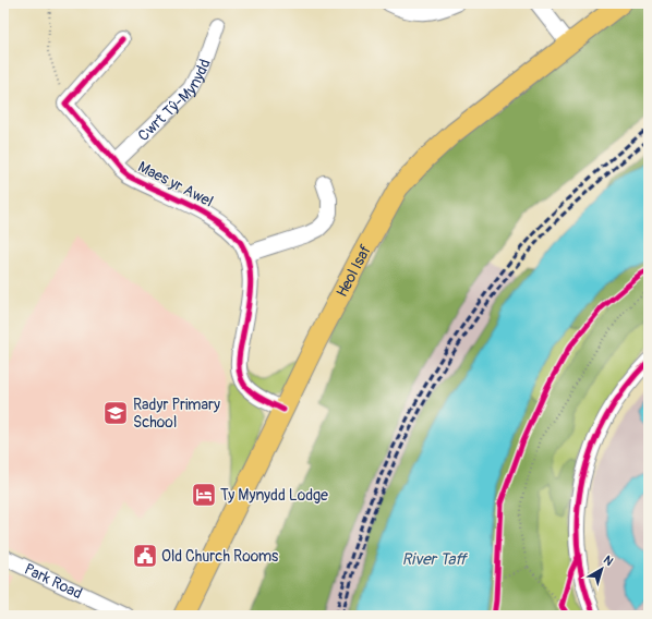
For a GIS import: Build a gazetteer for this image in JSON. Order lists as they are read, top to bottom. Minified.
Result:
{"streets":{"main road":["Heol Isaf"],"street":["Cwrt Tŷ-Mynydd","Maes yr Awel","Park Road"]},"crossings":[["Cwrt Tŷ-Mynydd","Maes yr Awel"],["Maes yr Awel","Heol Isaf"]],"water":["River Taff"],"places":{"school or university":["Radyr Primary School"],"hotel":["Ty Mynydd Lodge"],"public building":["Old Church Rooms"]},"north":"top right"}
